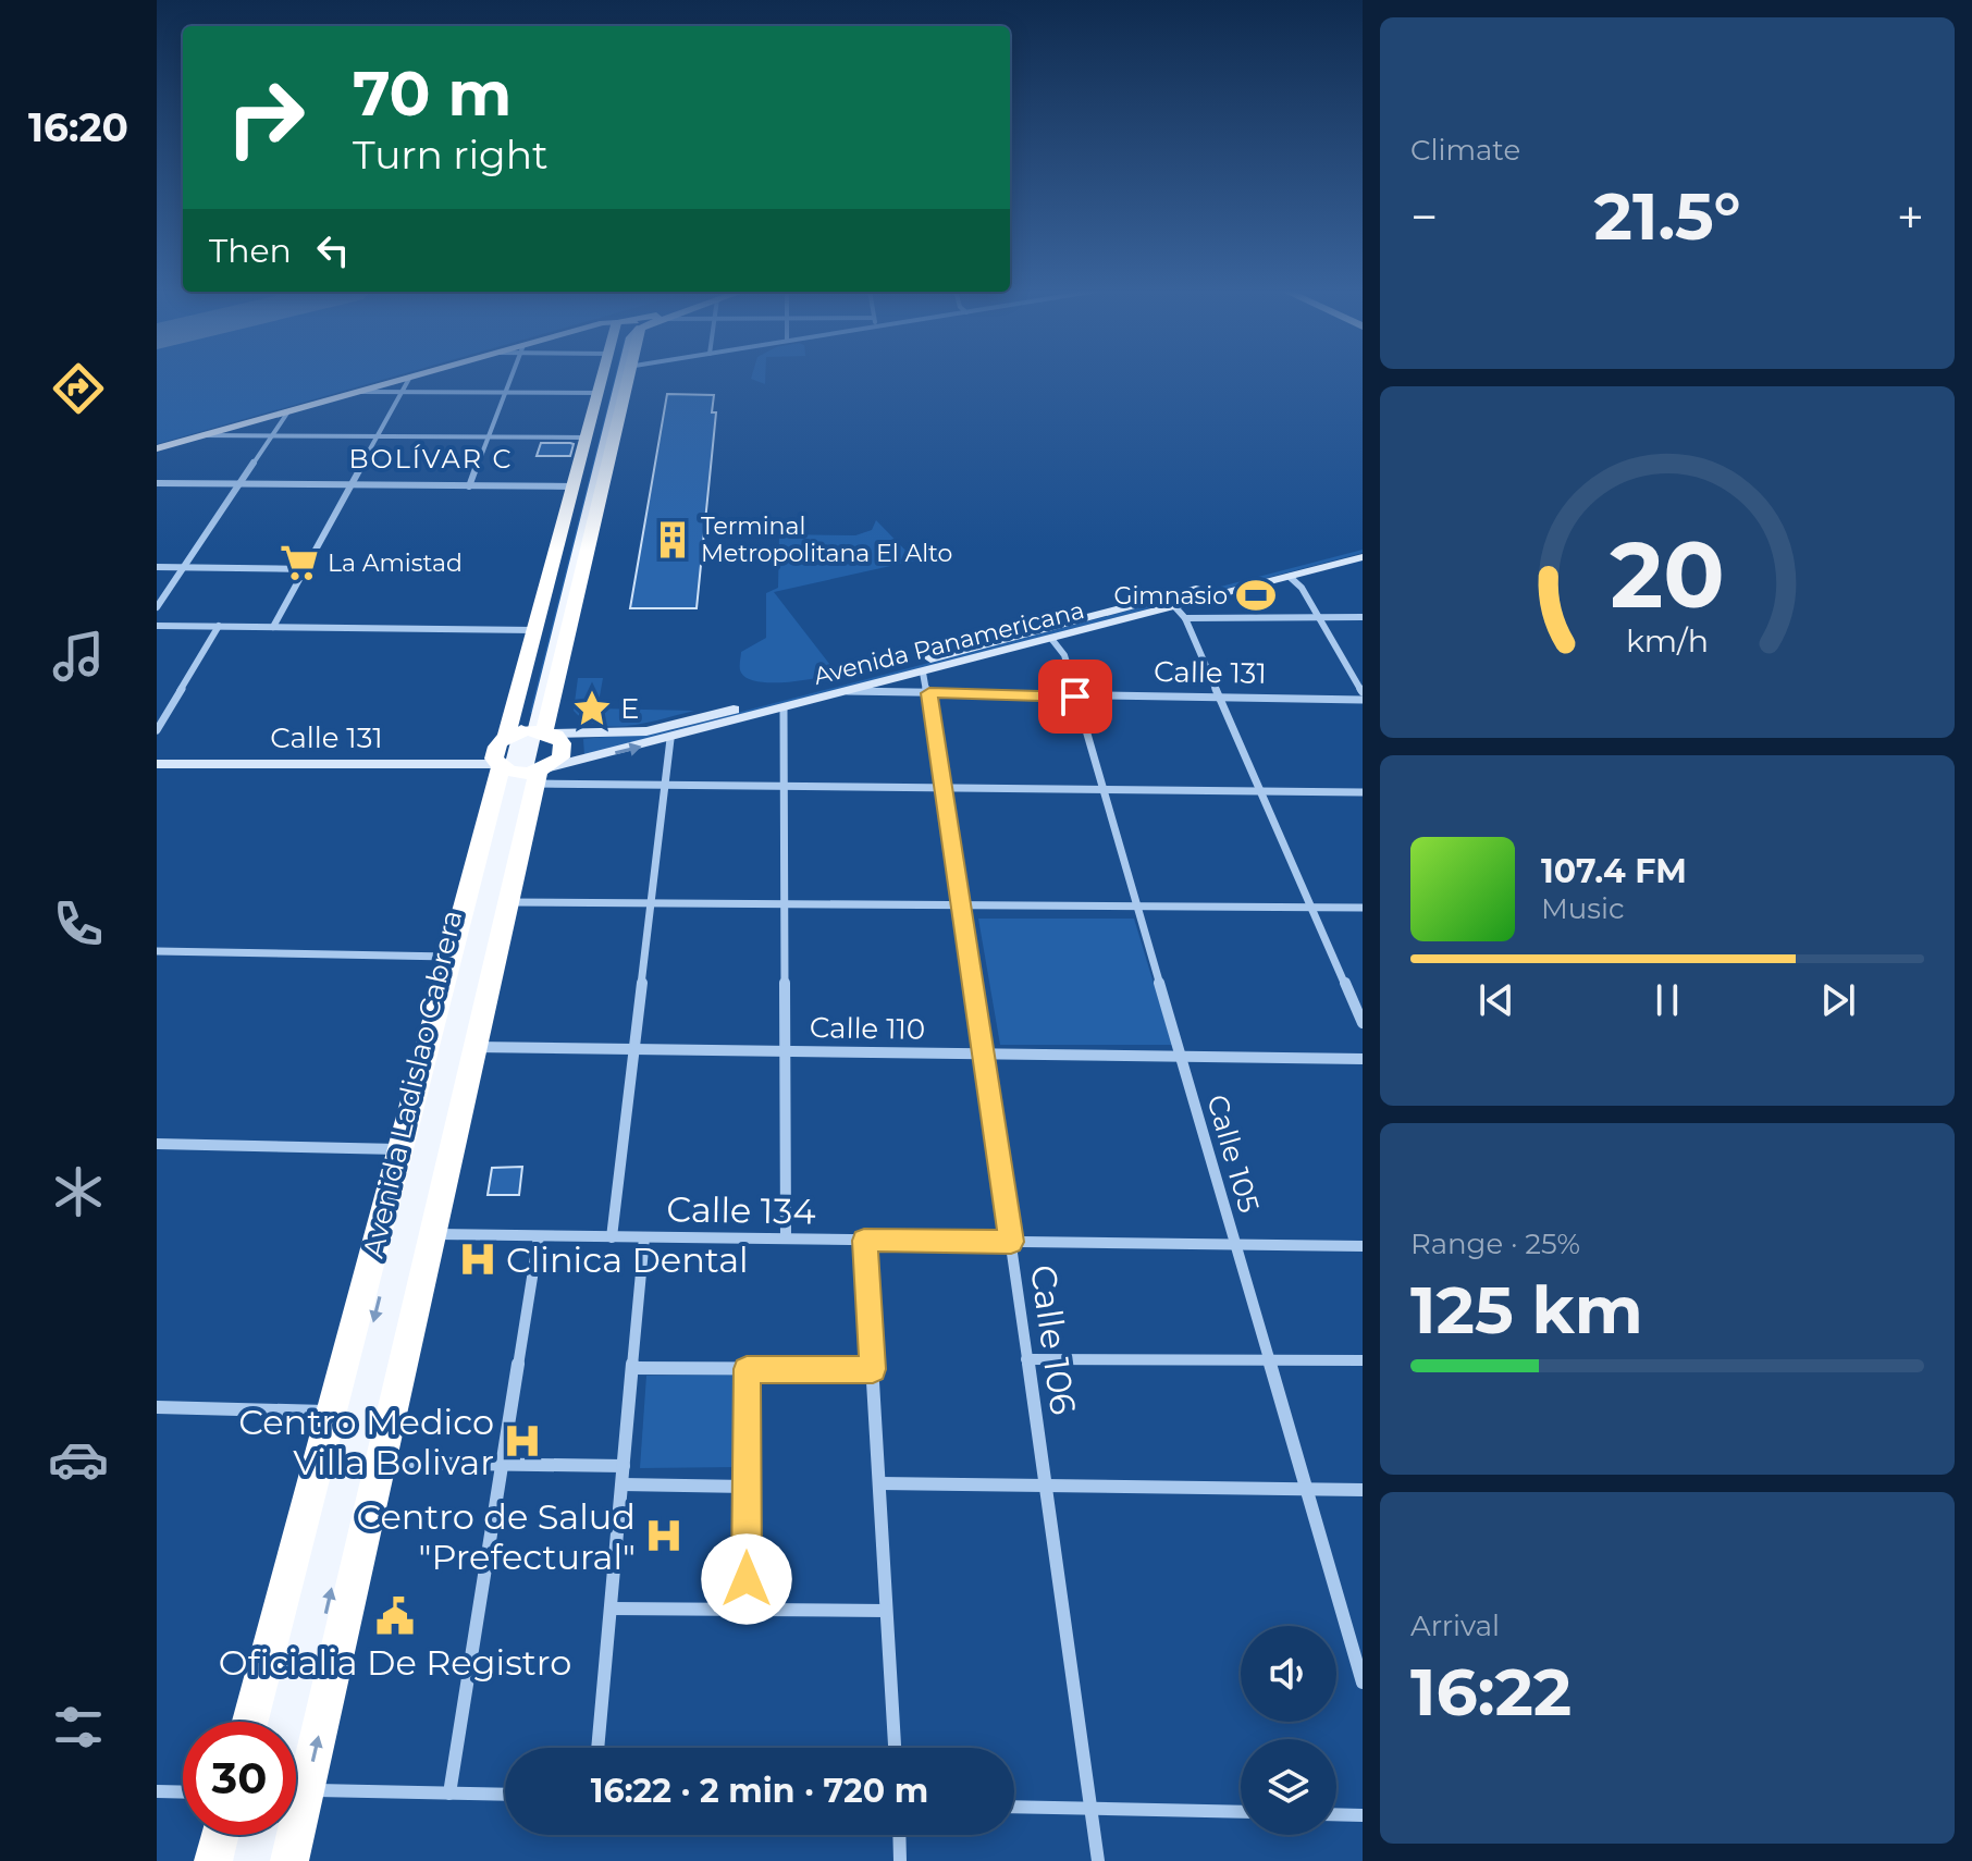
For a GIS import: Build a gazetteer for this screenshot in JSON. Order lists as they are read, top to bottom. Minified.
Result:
{"streets":{"highway":["Avenida Ladislao Cabrera"],"main road":["Avenida Panamericana","Calle 131"],"street":["Calle 110","Calle 105","Calle 134","Calle 106"]},"crossings":[["Avenida Panamericana","Calle 131"],["Avenida Panamericana","Avenida Ladislao Cabrera"],["Avenida Panamericana","Calle 105"],["Avenida Panamericana","Calle 106"],["Calle 131","Avenida Ladislao Cabrera"],["Calle 131","Calle 105"],["Calle 131","Calle 106"],["Calle 110","Avenida Ladislao Cabrera"],["Calle 110","Calle 105"],["Calle 110","Calle 106"],["Avenida Ladislao Cabrera","Calle 134"],["Calle 105","Calle 134"],["Calle 134","Calle 106"]],"districts":["BOLÍVAR C"],"places":{"building":["Terminal Metropolitana El Alto"],"supermarket":["La Amistad"],"sports":["Gimnasio"],"place":["E"],"hospital":["Clinica Dental","Centro Medico Villa Bolivar","Centro de Salud \"Prefectural\""],"public building":["Oficialia De Registro"]},"page":{"tabs":"16:20","tile":["Climate",["Range · 25%","125 km"],["Arrival","16:22"]],"turn":["70 m","Turn right"],"heat":["−","21.5°","+"],"then":"Then","song":["107.4 FM","Music"],"limit":"30","trip":"16:22 · 2 min · 720 m","gauge":["20","km/h"]}}
